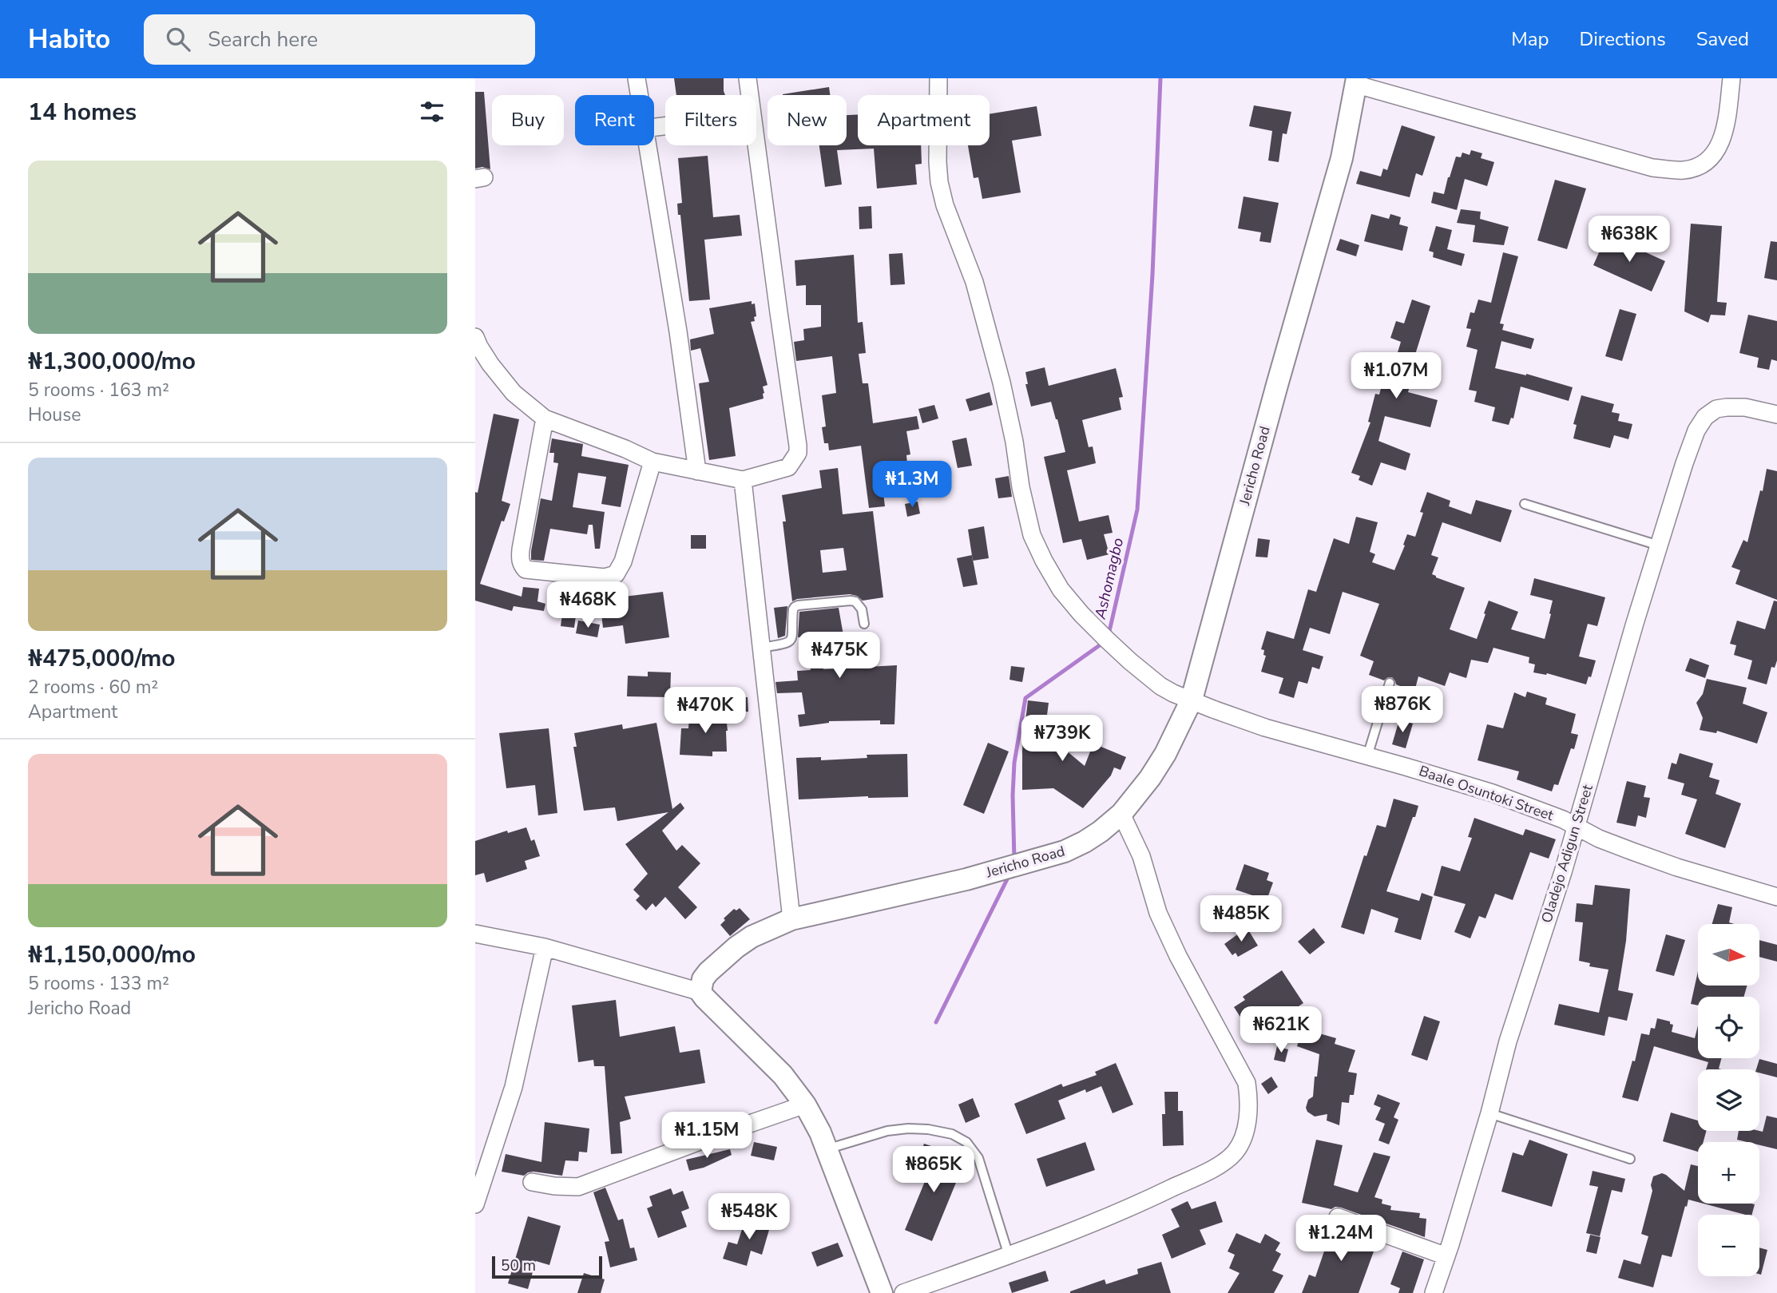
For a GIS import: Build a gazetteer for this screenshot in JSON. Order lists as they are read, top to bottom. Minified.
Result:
{"streets":{"street":["Jericho Road","Baale Osuntoki Street","Oladejo Adigun Street"]},"crossings":[["Jericho Road","Baale Osuntoki Street"],["Baale Osuntoki Street","Oladejo Adigun Street"]],"water":["Ashomagbo"],"scale_bar":"50 m","north":"right","page":{"header":"Habito","search":"Search here","nav":["Map","Directions","Saved"],"heading":"14 homes","chip":["Buy","Rent","Filters","New","Apartment"],"list":[{"name":"₦1,300,000/mo","note":"5 rooms · 163 m² · House"},{"name":"₦475,000/mo","note":"2 rooms · 60 m² · Apartment"},{"name":"₦1,150,000/mo","note":"5 rooms · 133 m² · Jericho Road"}],"price":["₦638K","₦1.07M","₦1.3M","₦468K","₦475K","₦876K","₦470K","₦739K","₦485K","₦621K","₦1.15M","₦865K","₦548K","₦1.24M"],"map_buttons":["+","−"],"scale":"50 m"}}
